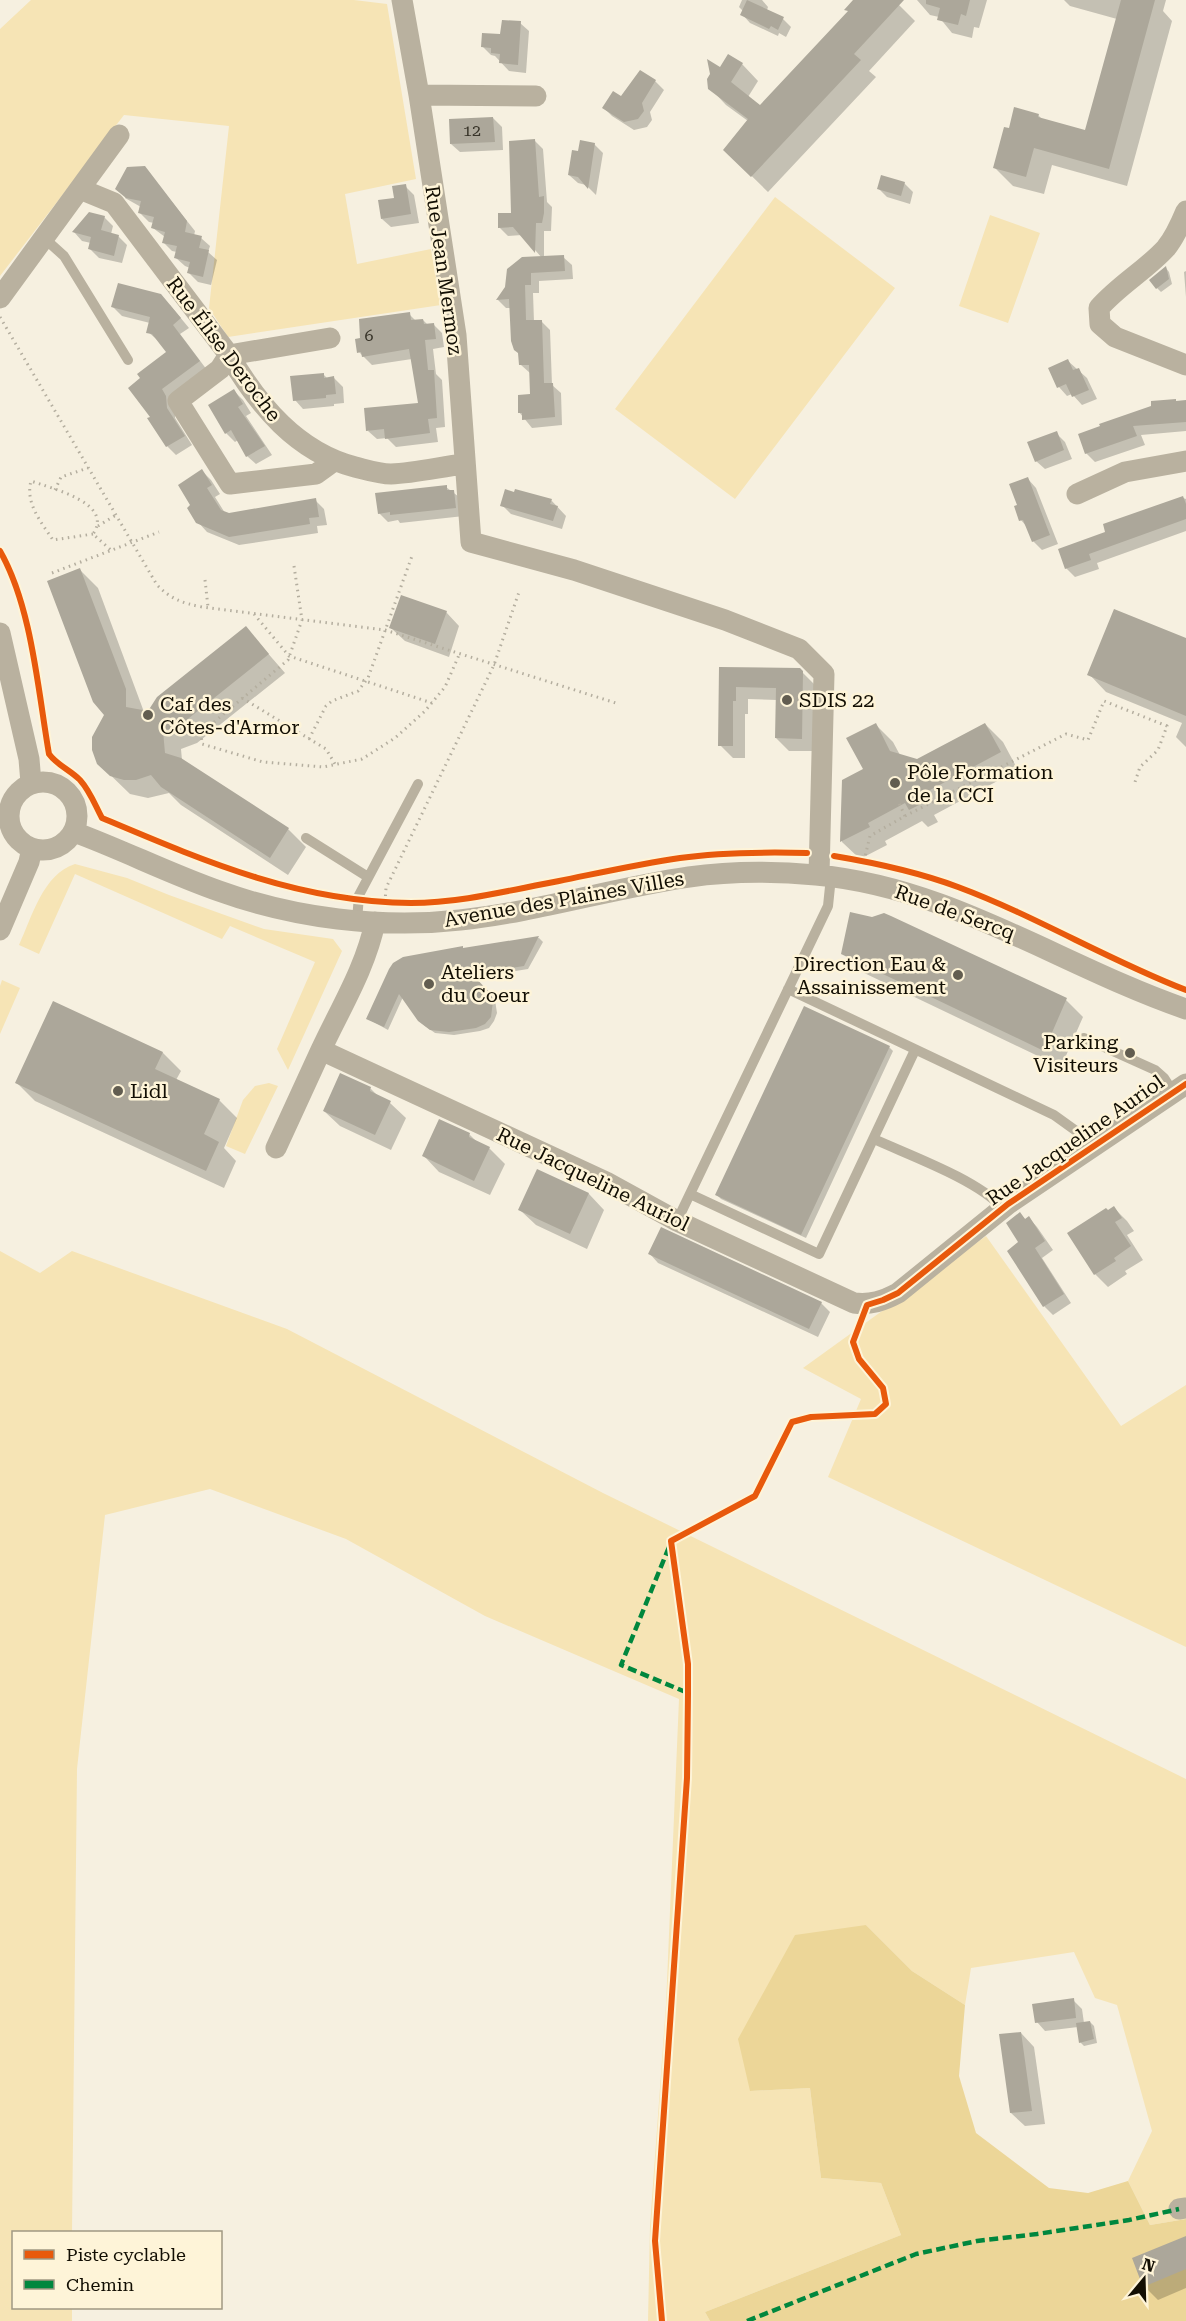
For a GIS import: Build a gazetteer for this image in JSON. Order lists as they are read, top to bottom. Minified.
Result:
{"streets":{"street":["Rue Jean Mermoz","Rue Élise Deroche","Avenue des Plaines Villes","Rue de Sercq","Rue Jacqueline Auriol"]},"crossings":[["Rue Jean Mermoz","Rue Élise Deroche"],["Rue Jean Mermoz","Rue de Sercq"],["Avenue des Plaines Villes","Rue de Sercq"]],"places":["SDIS 22","Caf des Côtes-d'Armor","Pôle Formation de la CCI","Direction Eau & Assainissement","Ateliers du Coeur","Parking Visiteurs","Lidl"],"house_numbers":["12","6"],"legend":["Piste cyclable","Chemin"],"north":"top"}
